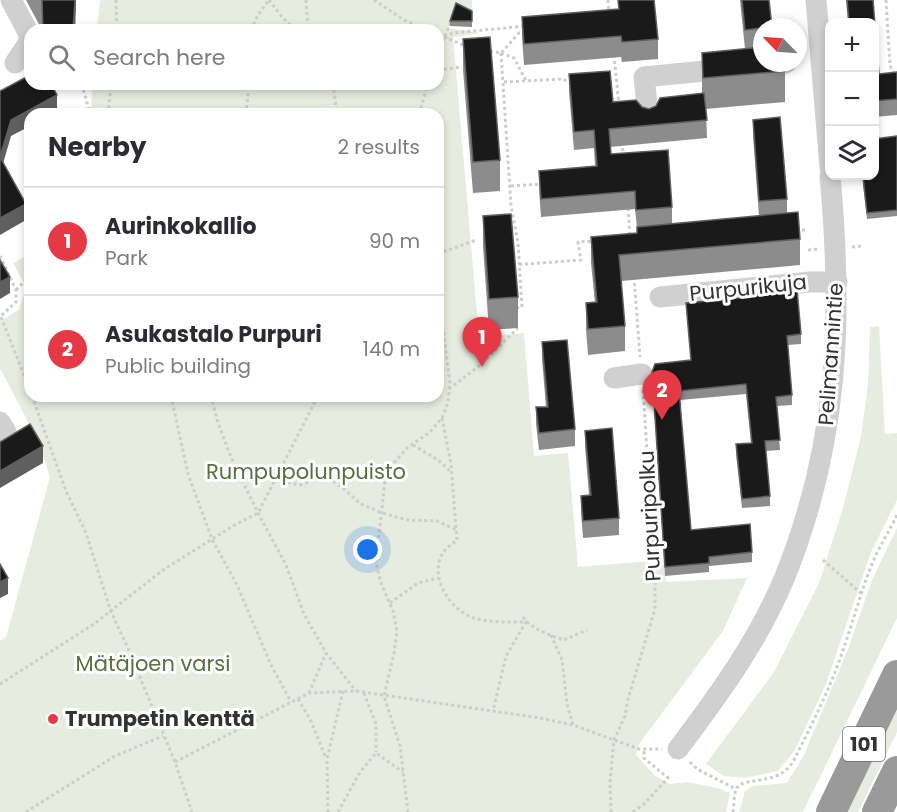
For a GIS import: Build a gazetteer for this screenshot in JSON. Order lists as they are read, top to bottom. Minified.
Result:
{"streets":{"highway":["101"],"street":["Purpurikuja","Pelimannintie"],"path":["Purpuripolku"]},"crossings":[["Purpurikuja","Pelimannintie"]],"parks":["Rumpupolunpuisto","Mätäjoen varsi"],"places":["Trumpetin kenttä"],"north":"top left","page":{"map_buttons":["+","−"],"search":"Search here","heading":["Nearby","2 results"],"list":[{"mark":"1","name":"Aurinkokallio","note":"Park","value":"90 m"},{"mark":"2","name":"Asukastalo Purpuri","note":"Public building","value":"140 m"}],"pins":["1","2"]}}
